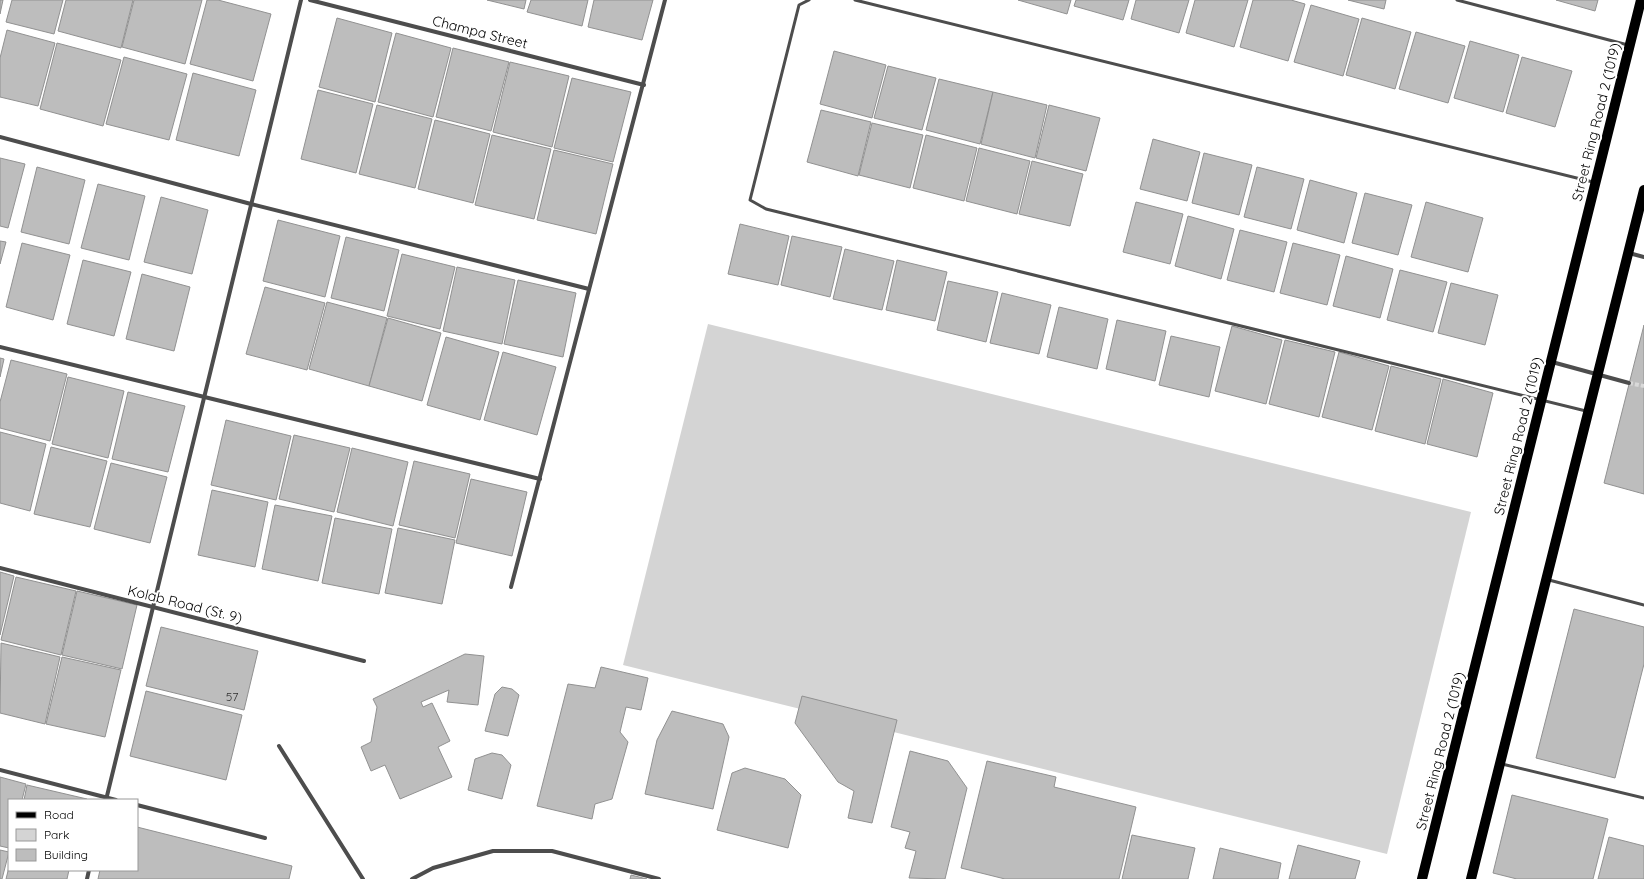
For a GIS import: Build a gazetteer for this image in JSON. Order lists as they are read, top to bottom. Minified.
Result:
{"streets":{"main road":["Street Ring Road 2 (1019)"],"street":["Champa Street","Kolab Road (St. 9)"]},"house_numbers":["57"],"legend":["Road","Park","Building"]}
